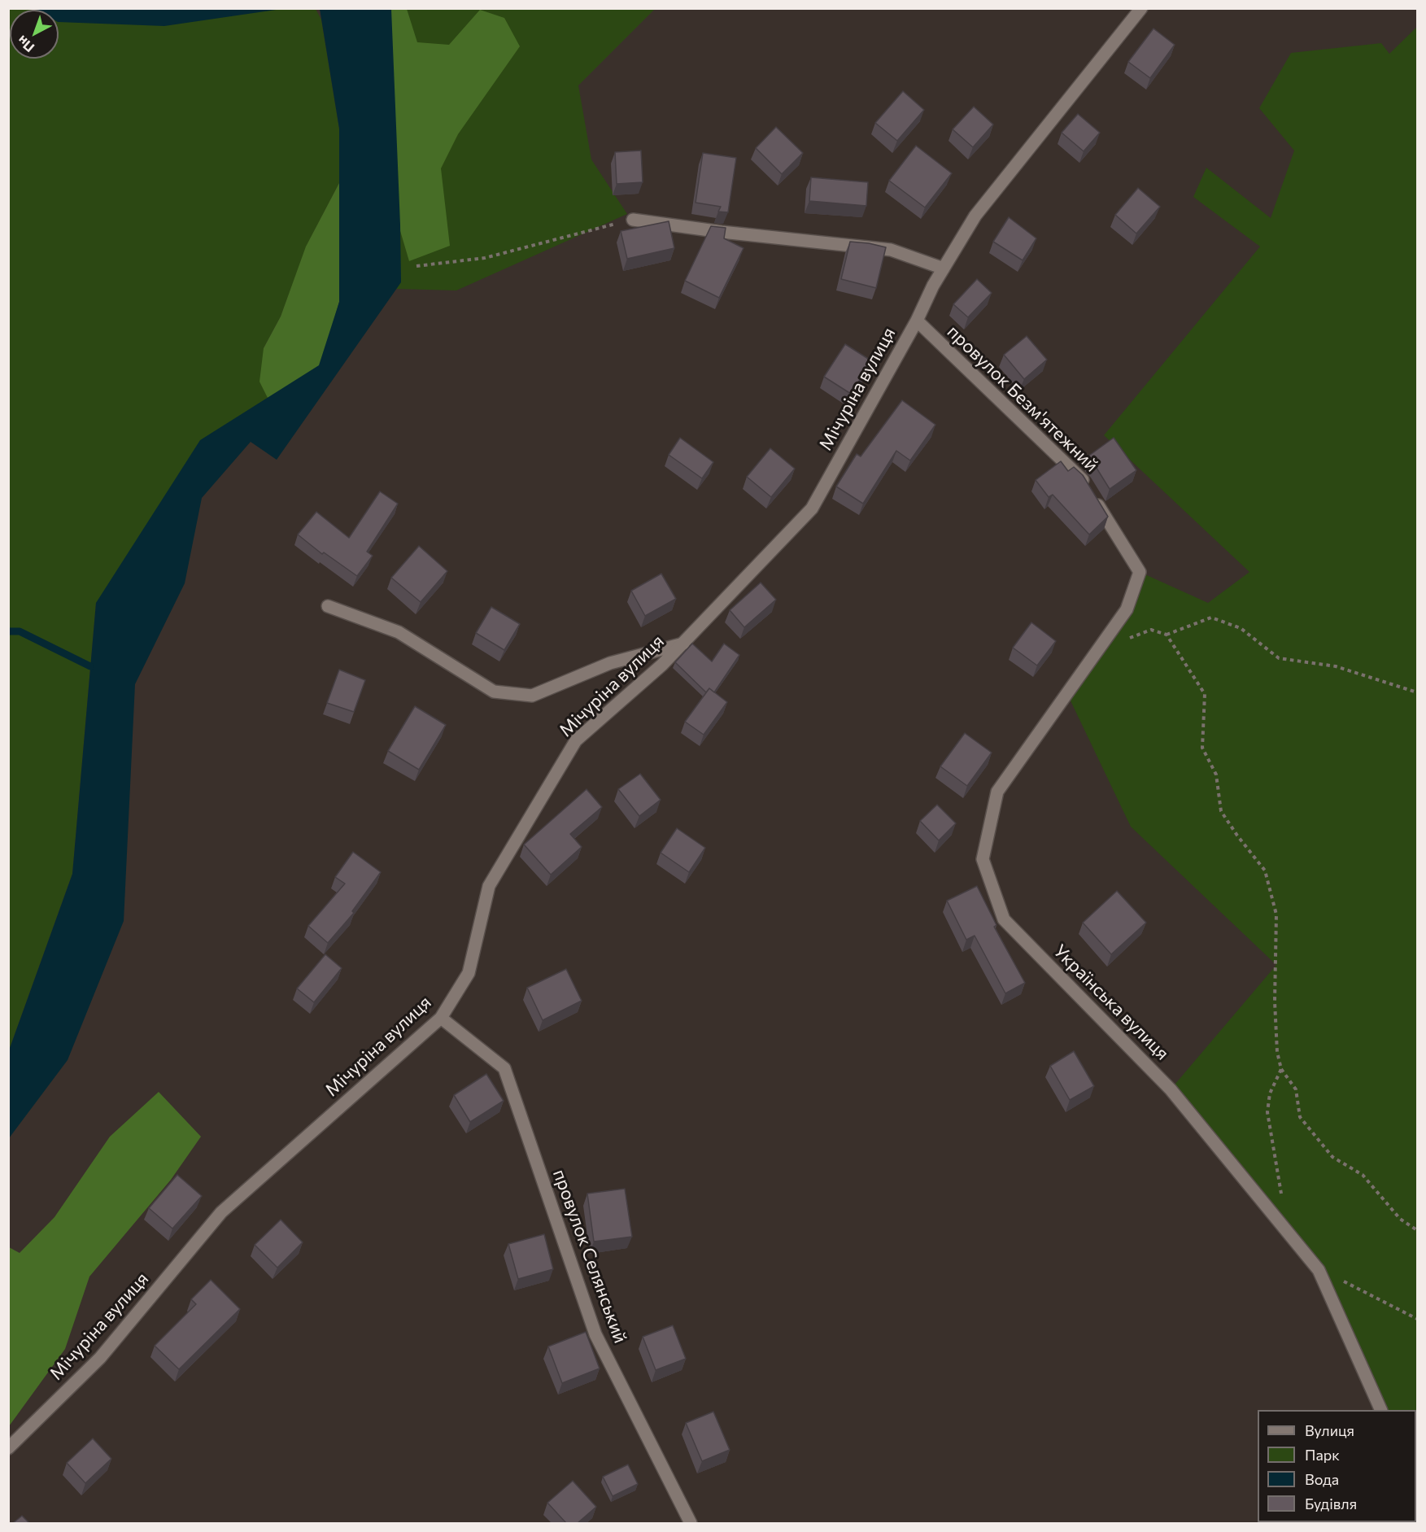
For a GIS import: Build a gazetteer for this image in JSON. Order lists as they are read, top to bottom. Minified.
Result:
{"streets":{"street":["Мічуріна вулиця","провулок Безм'ятежний","Українська вулиця","провулок Селянський"]},"crossings":[["Мічуріна вулиця","провулок Безм'ятежний"],["Мічуріна вулиця","провулок Селянський"],["провулок Безм'ятежний","Українська вулиця"]],"legend":["Вулиця","Парк","Вода","Будівля"],"north":"bottom left"}
